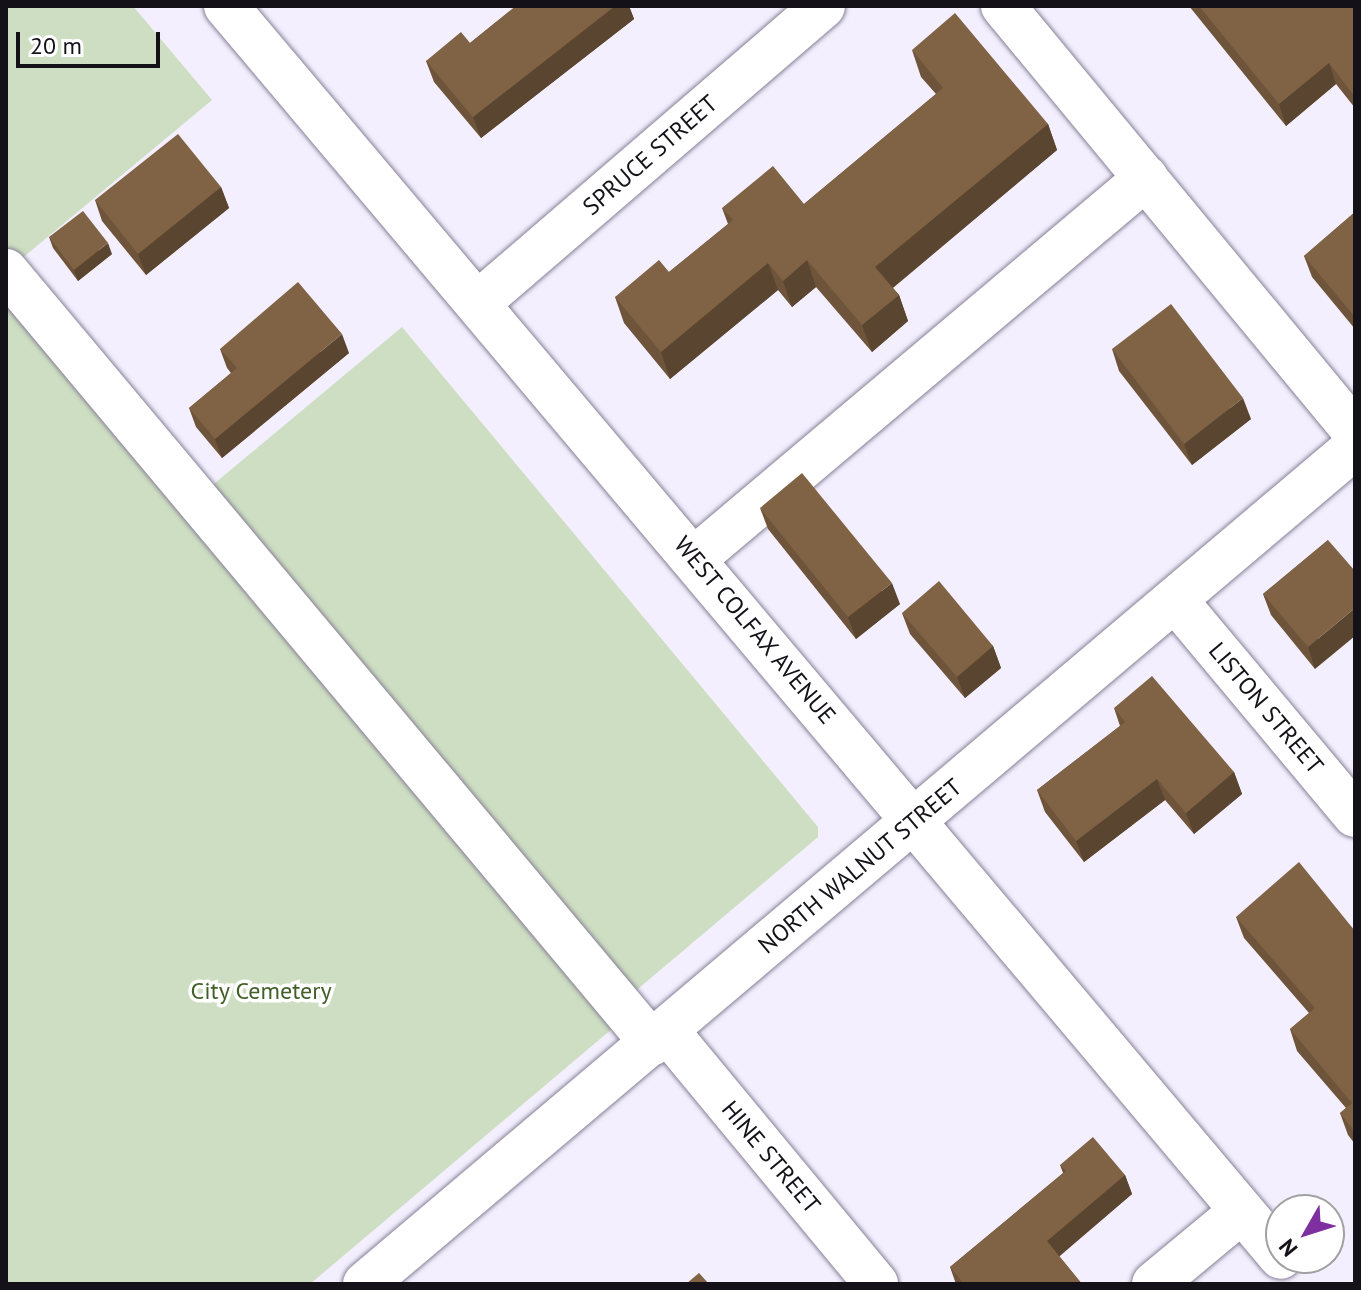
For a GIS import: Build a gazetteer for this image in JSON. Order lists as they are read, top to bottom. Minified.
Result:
{"streets":{"street":["SPRUCE STREET","WEST COLFAX AVENUE","LISTON STREET","NORTH WALNUT STREET","HINE STREET"]},"crossings":[["SPRUCE STREET","WEST COLFAX AVENUE"],["WEST COLFAX AVENUE","NORTH WALNUT STREET"],["LISTON STREET","NORTH WALNUT STREET"],["NORTH WALNUT STREET","HINE STREET"]],"parks":["City Cemetery"],"scale_bar":"20 m","north":"bottom left"}
